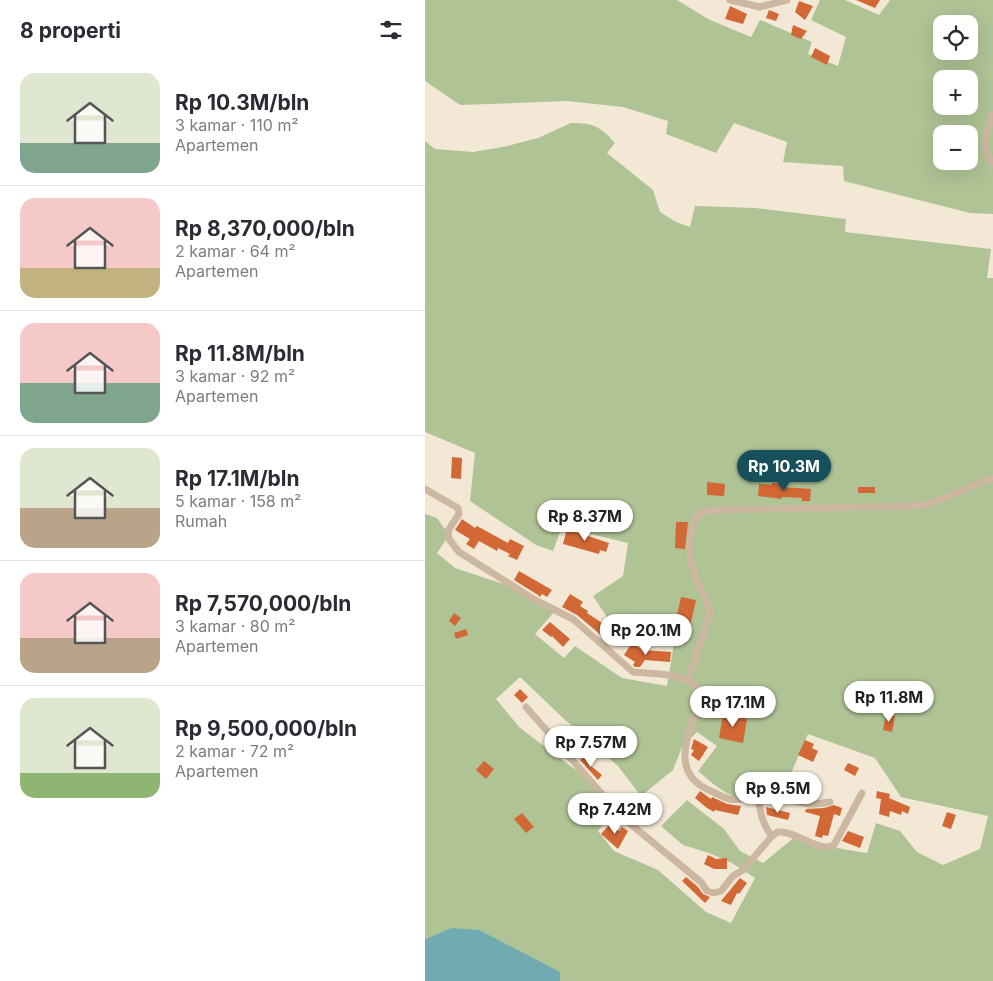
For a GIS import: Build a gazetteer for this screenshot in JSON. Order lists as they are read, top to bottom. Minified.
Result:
{"page":{"heading":"8 properti","map_buttons":["+","−"],"list":[{"name":"Rp 10.3M/bln","note":"3 kamar · 110 m² · Apartemen"},{"name":"Rp 8,370,000/bln","note":"2 kamar · 64 m² · Apartemen"},{"name":"Rp 11.8M/bln","note":"3 kamar · 92 m² · Apartemen"},{"name":"Rp 17.1M/bln","note":"5 kamar · 158 m² · Rumah"},{"name":"Rp 7,570,000/bln","note":"3 kamar · 80 m² · Apartemen"},{"name":"Rp 9,500,000/bln","note":"2 kamar · 72 m² · Apartemen"}],"price":["Rp 10.3M","Rp 8.37M","Rp 20.1M","Rp 11.8M","Rp 17.1M","Rp 7.57M","Rp 9.5M","Rp 7.42M"]}}
